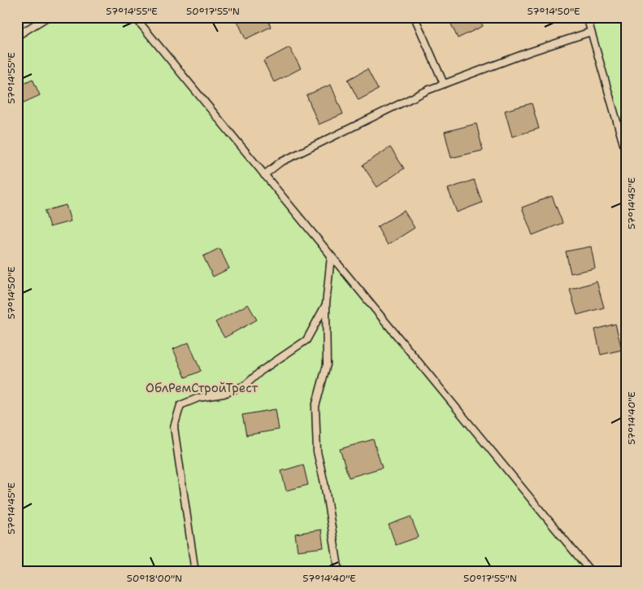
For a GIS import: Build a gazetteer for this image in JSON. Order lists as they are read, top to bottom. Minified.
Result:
{"parks":["ОблРемСтройТрест"],"coordinates":["57°14'55\"E","50°17'55\"N","57°14'50\"E","57°14'45\"E","57°14'40\"E","50°18'00\"N"]}
